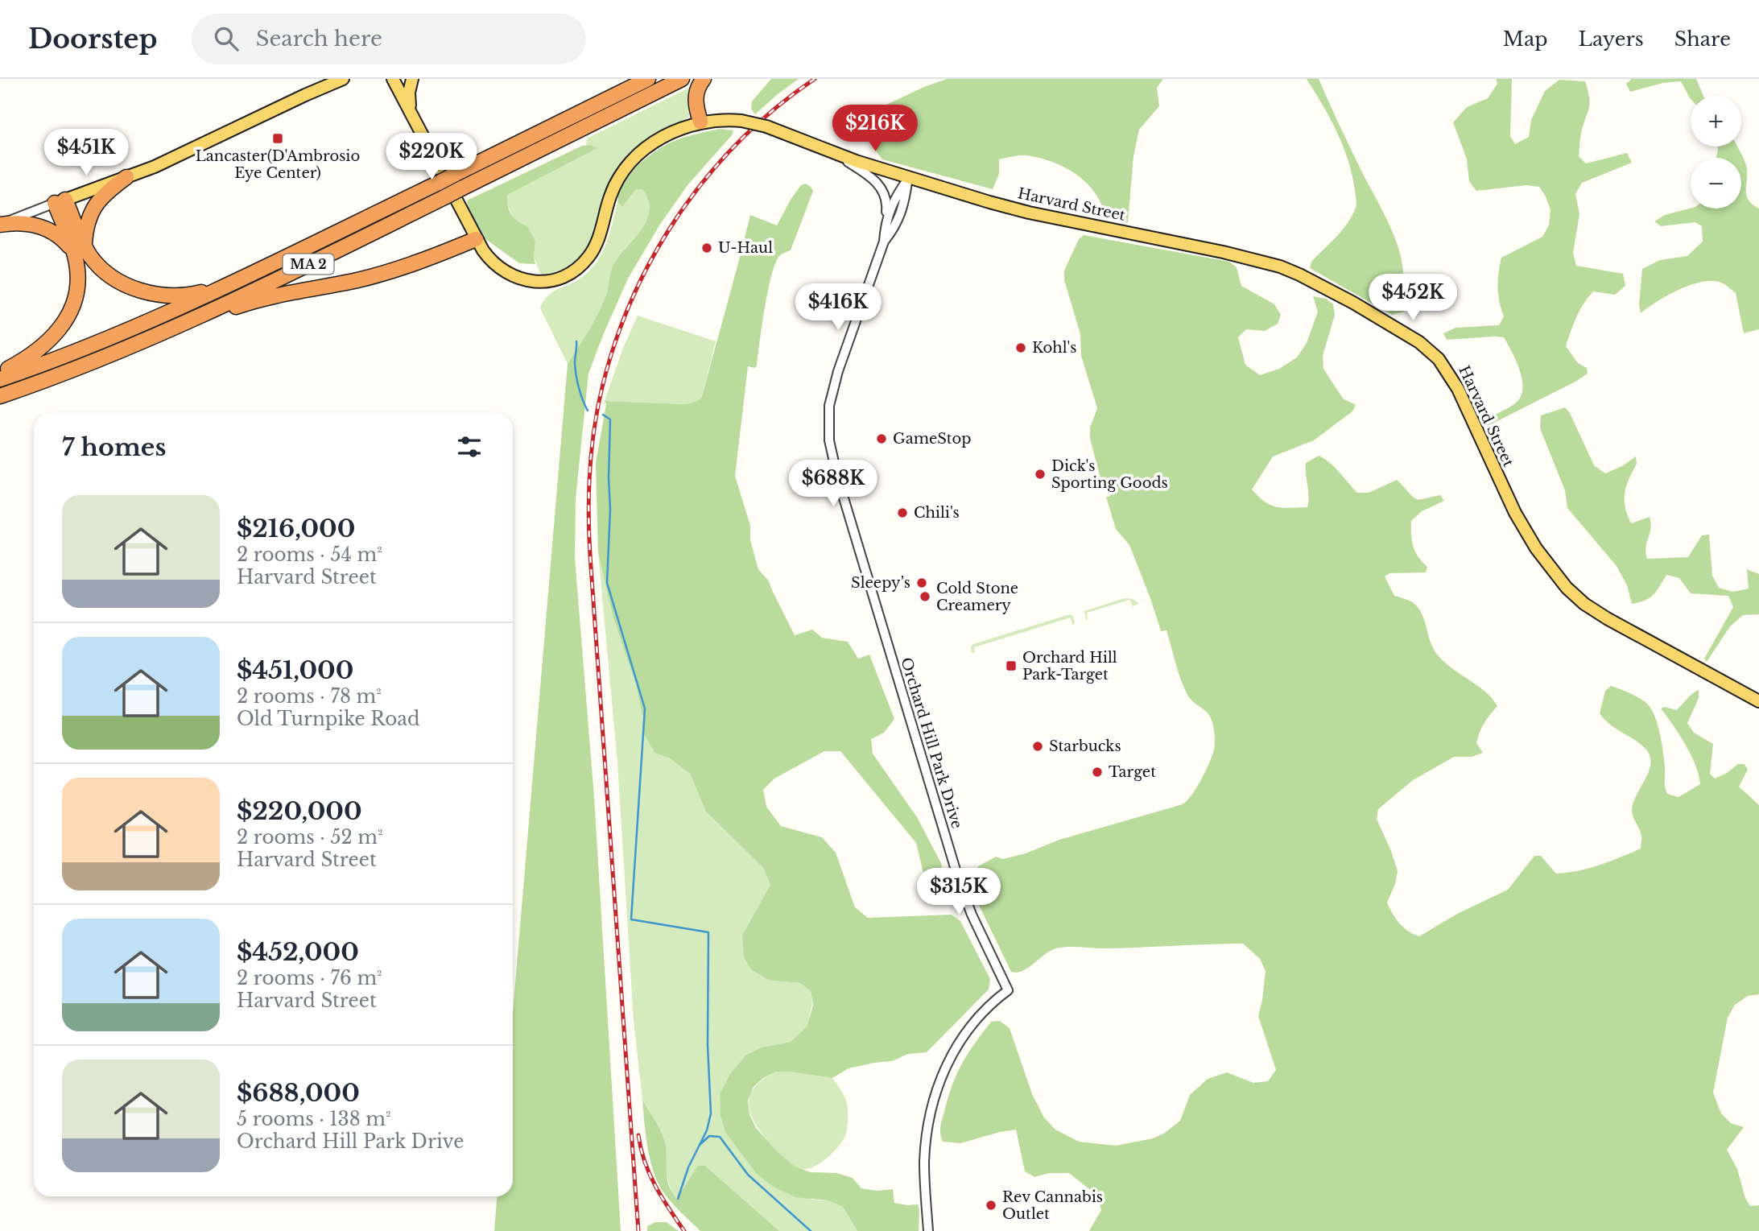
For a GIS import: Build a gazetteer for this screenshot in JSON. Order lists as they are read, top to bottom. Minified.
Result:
{"streets":{"highway":["MA 2"],"main road":["Harvard Street"],"street":["Orchard Hill Park Drive"]},"crossings":[["Harvard Street","Orchard Hill Park Drive"]],"places":{"transit":["Lancaster(D'Ambrosio Eye Center)","Orchard Hill Park-Target"],"other":["U-Haul","Kohl's","GameStop","Dick's Sporting Goods","Chili's","Sleepy’s","Cold Stone Creamery","Starbucks","Target","Rev Cannabis Outlet"]},"page":{"header":"Doorstep","search":"Search here","nav":["Map","Layers","Share"],"map_buttons":["+","−"],"price":["$216K","$451K","$220K","$452K","$416K","$688K","$315K"],"heading":"7 homes","list":[{"name":"$216,000","note":"2 rooms · 54 m² · Harvard Street"},{"name":"$451,000","note":"2 rooms · 78 m² · Old Turnpike Road"},{"name":"$220,000","note":"2 rooms · 52 m² · Harvard Street"},{"name":"$452,000","note":"2 rooms · 76 m² · Harvard Street"},{"name":"$688,000","note":"5 rooms · 138 m² · Orchard Hill Park Drive"}]}}
